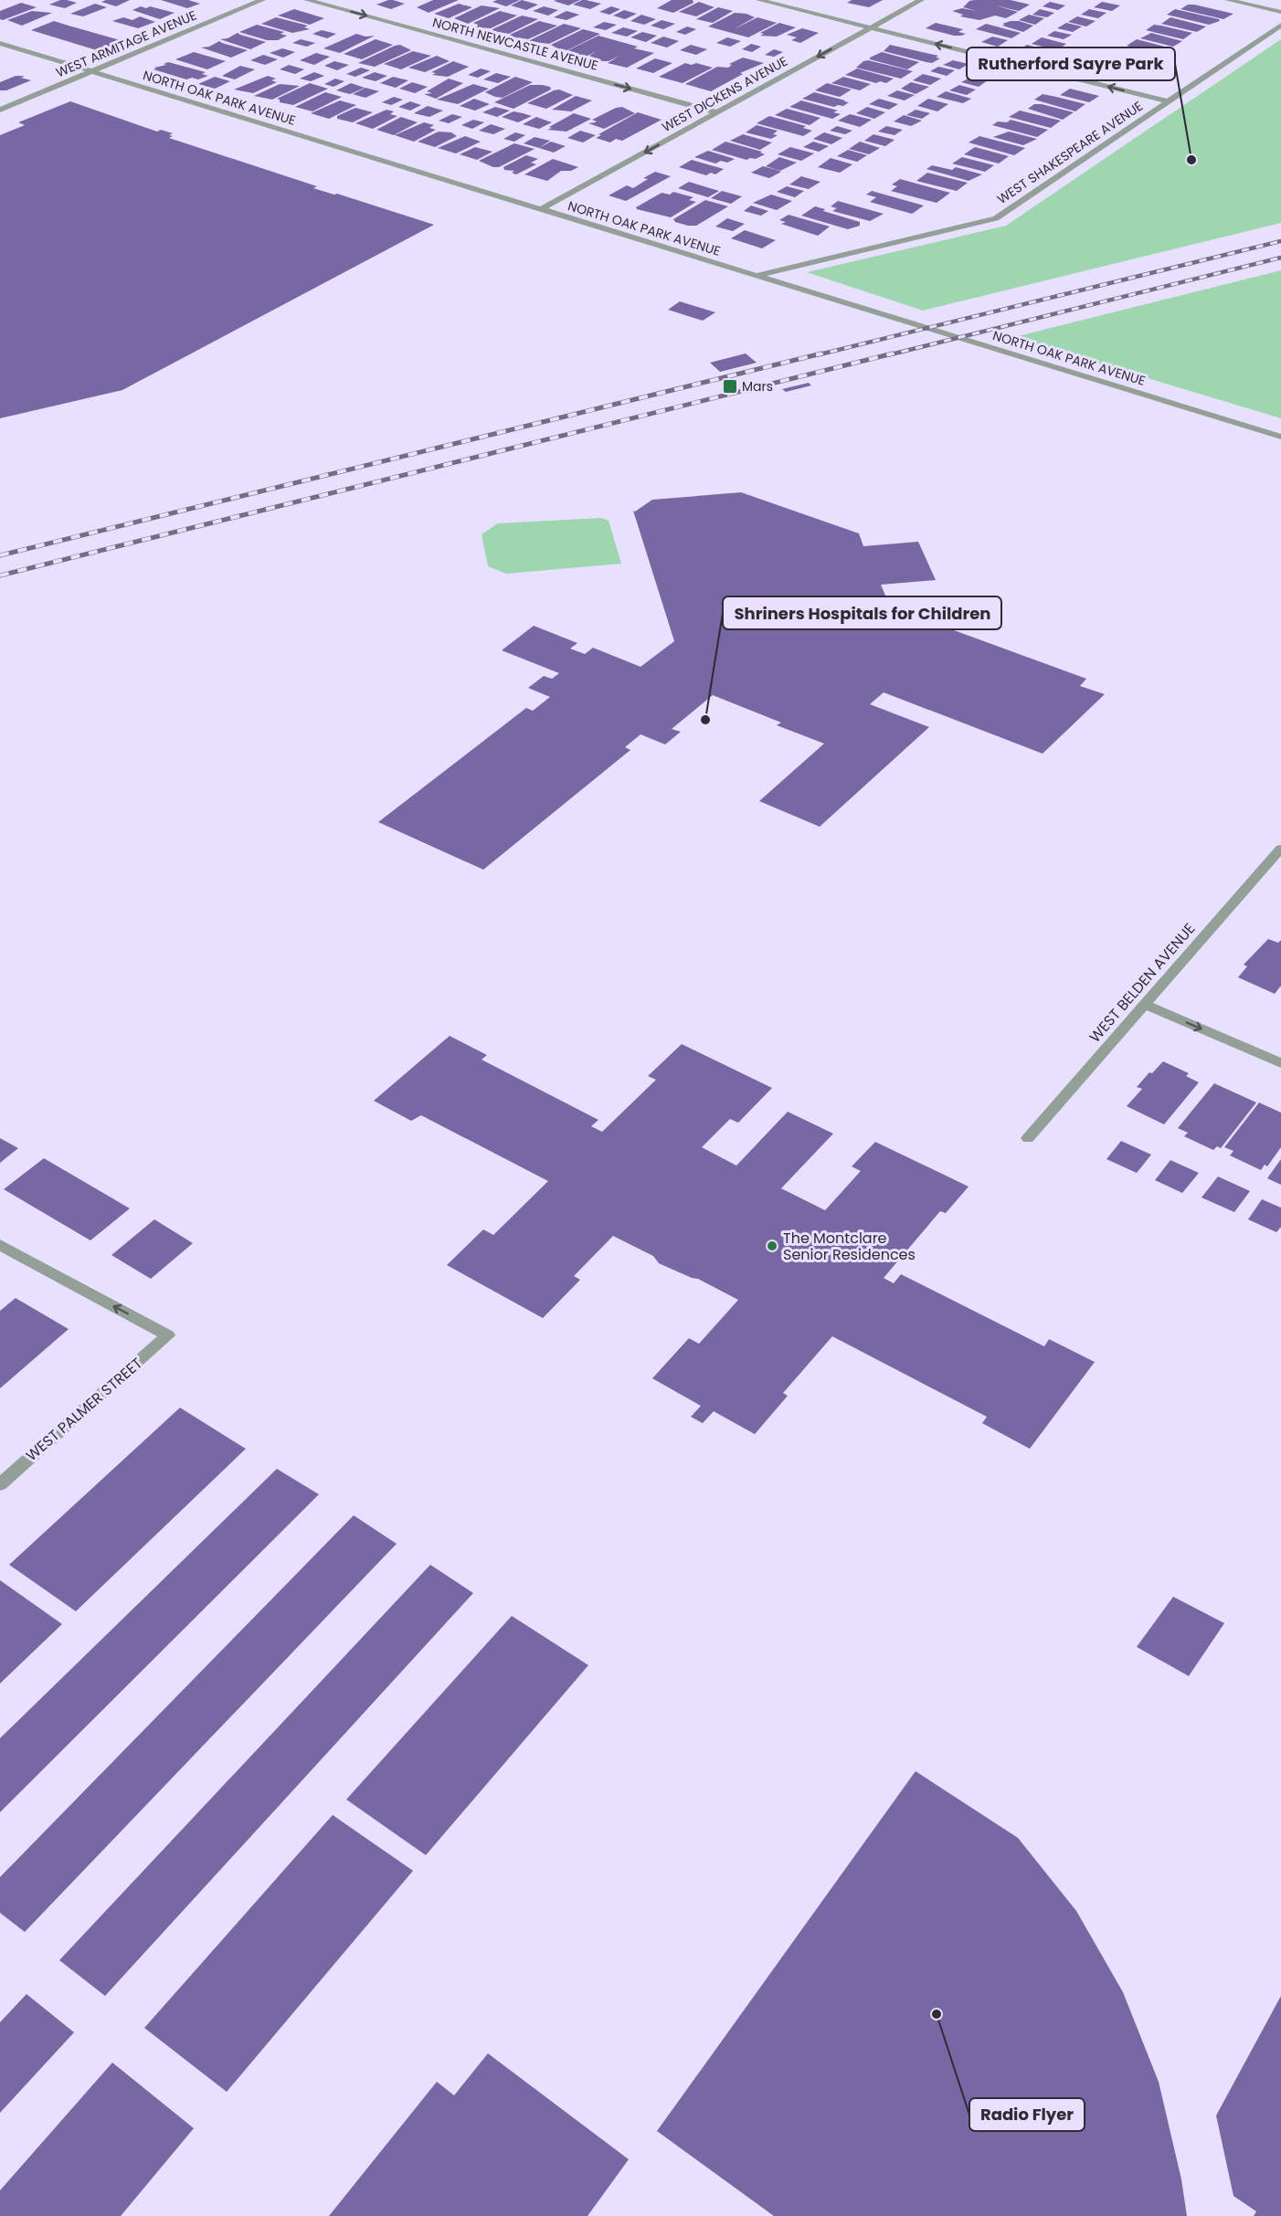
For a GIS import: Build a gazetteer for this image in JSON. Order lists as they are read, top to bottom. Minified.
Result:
{"streets":{"street":["WEST ARMITAGE AVENUE","NORTH NEWCASTLE AVENUE","WEST DICKENS AVENUE","NORTH OAK PARK AVENUE","WEST SHAKESPEARE AVENUE","WEST BELDEN AVENUE","WEST PALMER STREET"]},"crossings":[["WEST ARMITAGE AVENUE","NORTH OAK PARK AVENUE"],["NORTH NEWCASTLE AVENUE","WEST DICKENS AVENUE"],["WEST DICKENS AVENUE","NORTH OAK PARK AVENUE"],["NORTH OAK PARK AVENUE","WEST SHAKESPEARE AVENUE"]],"one_way":["NORTH NEWCASTLE AVENUE","WEST DICKENS AVENUE"],"places":{"other":["Rutherford Sayre Park","Shriners Hospitals for Children","The Montclare Senior Residences","Radio Flyer"],"transit":["Mars"]}}
